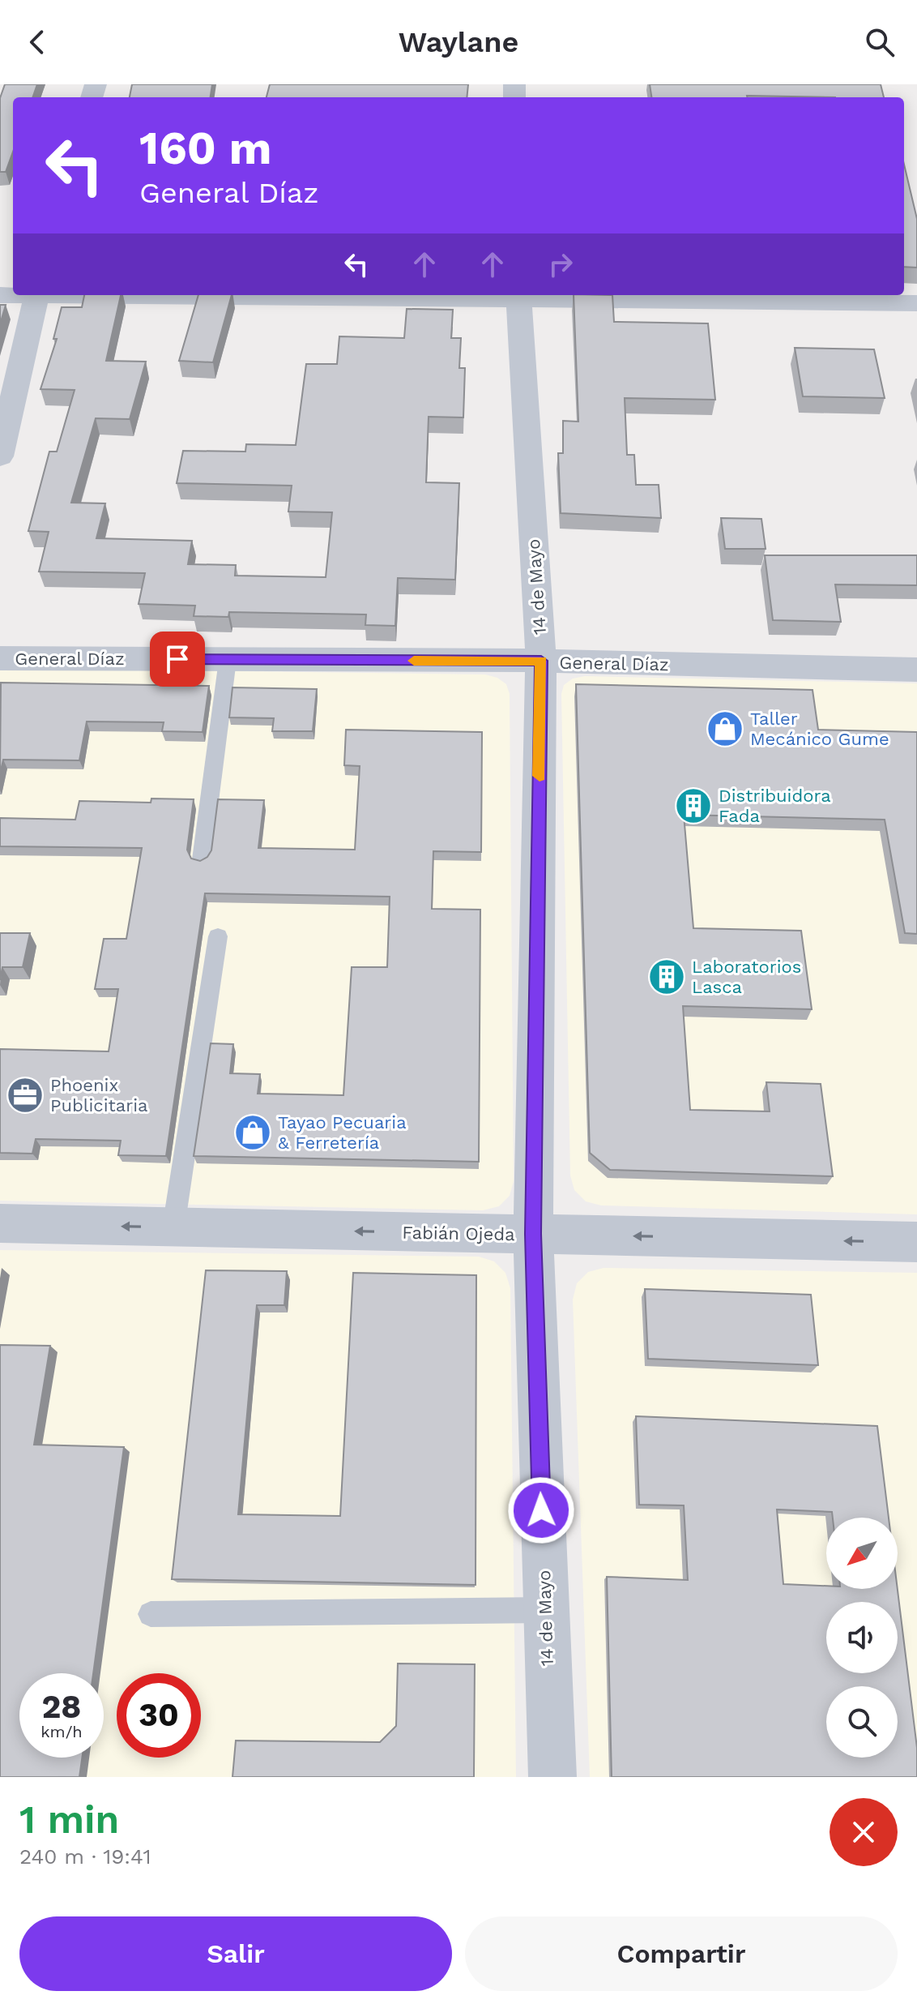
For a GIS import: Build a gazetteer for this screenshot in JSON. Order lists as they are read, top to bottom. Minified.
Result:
{"streets":{"street":["14 de Mayo","General Díaz","Fabián Ojeda"]},"crossings":[["14 de Mayo","General Díaz"],["14 de Mayo","Fabián Ojeda"]],"one_way":["Fabián Ojeda"],"places":{"shop":["Taller Mecánico Gume","Tayao Pecuaria & Ferretería"],"building":["Distribuidora Fada","Laboratorios Lasca"],"office":["Phoenix Publicitaria"]},"north":"bottom left","page":{"header":"Waylane","turn":["160 m","General Díaz"],"speed":"28 km/h","limit":"30","heading":["1 min","240 m · 19:41"],"buttons":["Salir","Compartir"]}}
